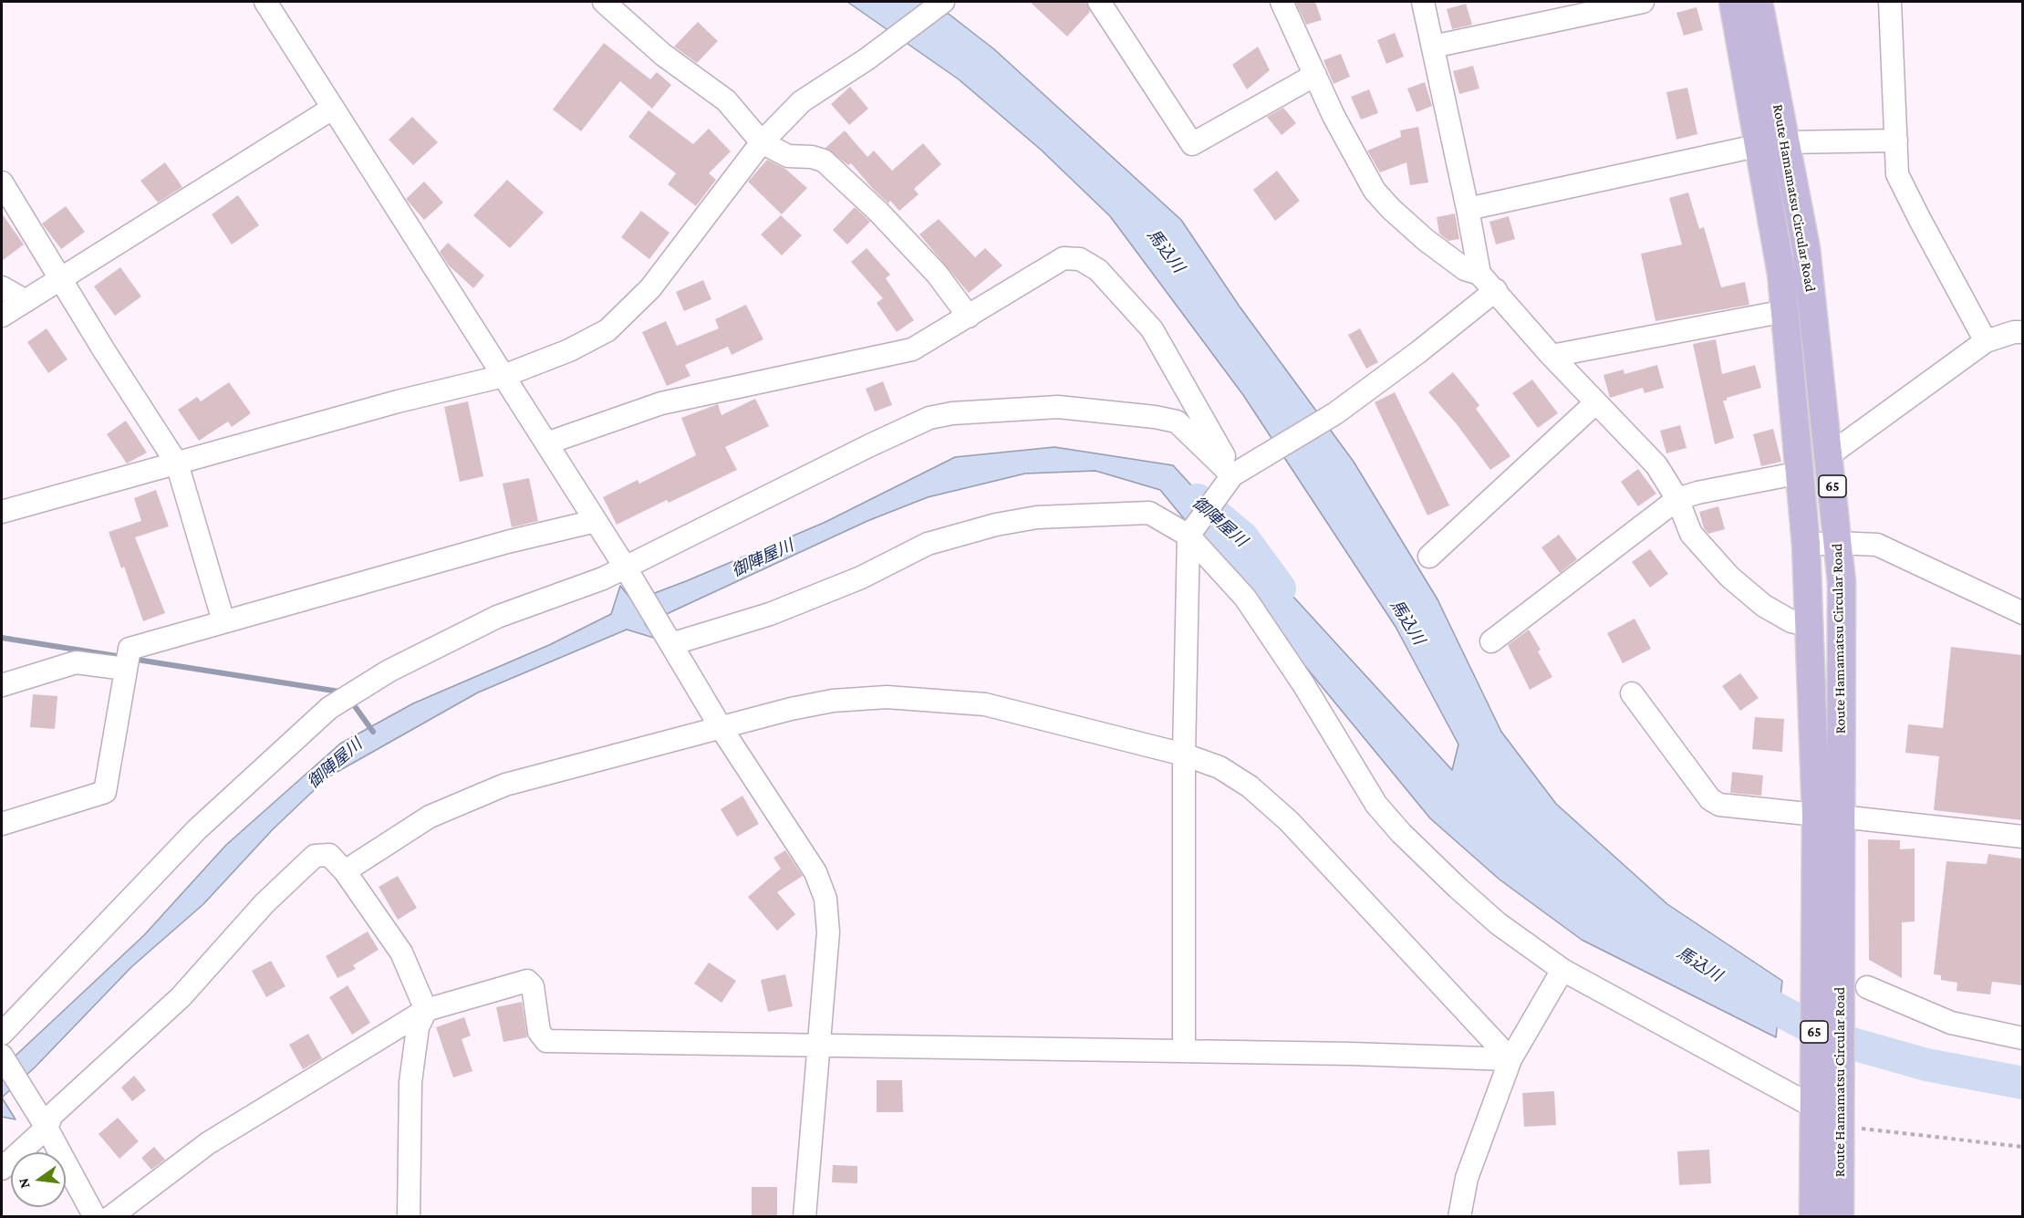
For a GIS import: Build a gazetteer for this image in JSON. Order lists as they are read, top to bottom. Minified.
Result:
{"streets":{"main road":["Route Hamamatsu Circular Road","65"]},"water":["馬込川","御陣屋川"],"north":"left"}
